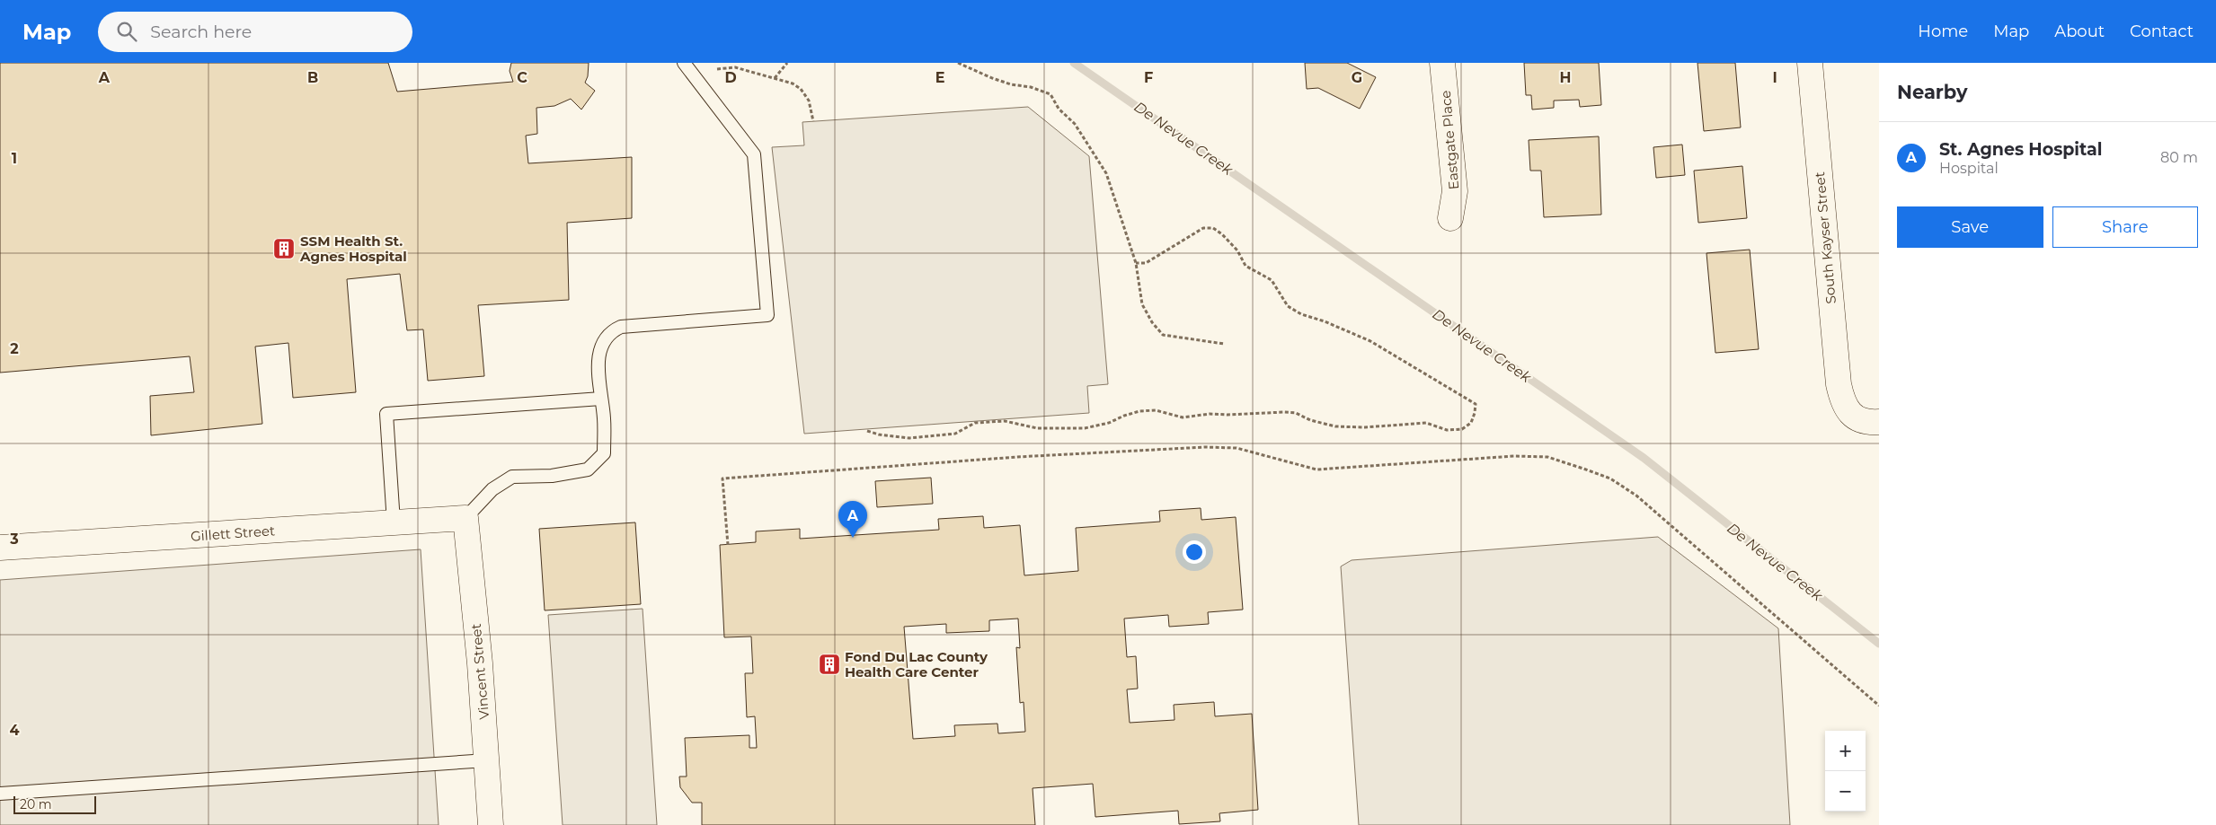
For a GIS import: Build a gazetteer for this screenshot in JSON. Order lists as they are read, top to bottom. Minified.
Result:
{"streets":{"street":["Eastgate Place","South Kayser Street","Gillett Street","Vincent Street"]},"crossings":[["Gillett Street","Vincent Street"]],"water":["De Nevue Creek"],"places":{"building":["SSM Health St. Agnes Hospital","Fond Du Lac County Health Care Center"]},"scale_bar":"20 m","page":{"header":"Map","search":"Search here","nav":["Home","Map","About","Contact"],"heading":"Nearby","list":[{"mark":"A","name":"St. Agnes Hospital","note":"Hospital","value":"80 m"}],"buttons":["Save","Share"],"pins":"A","map_buttons":["+","−"],"scale":"20 m"},"grid":{"columns":["A","B","C","D","E","F","G","H","I"],"rows":["1","2","3","4"]}}
